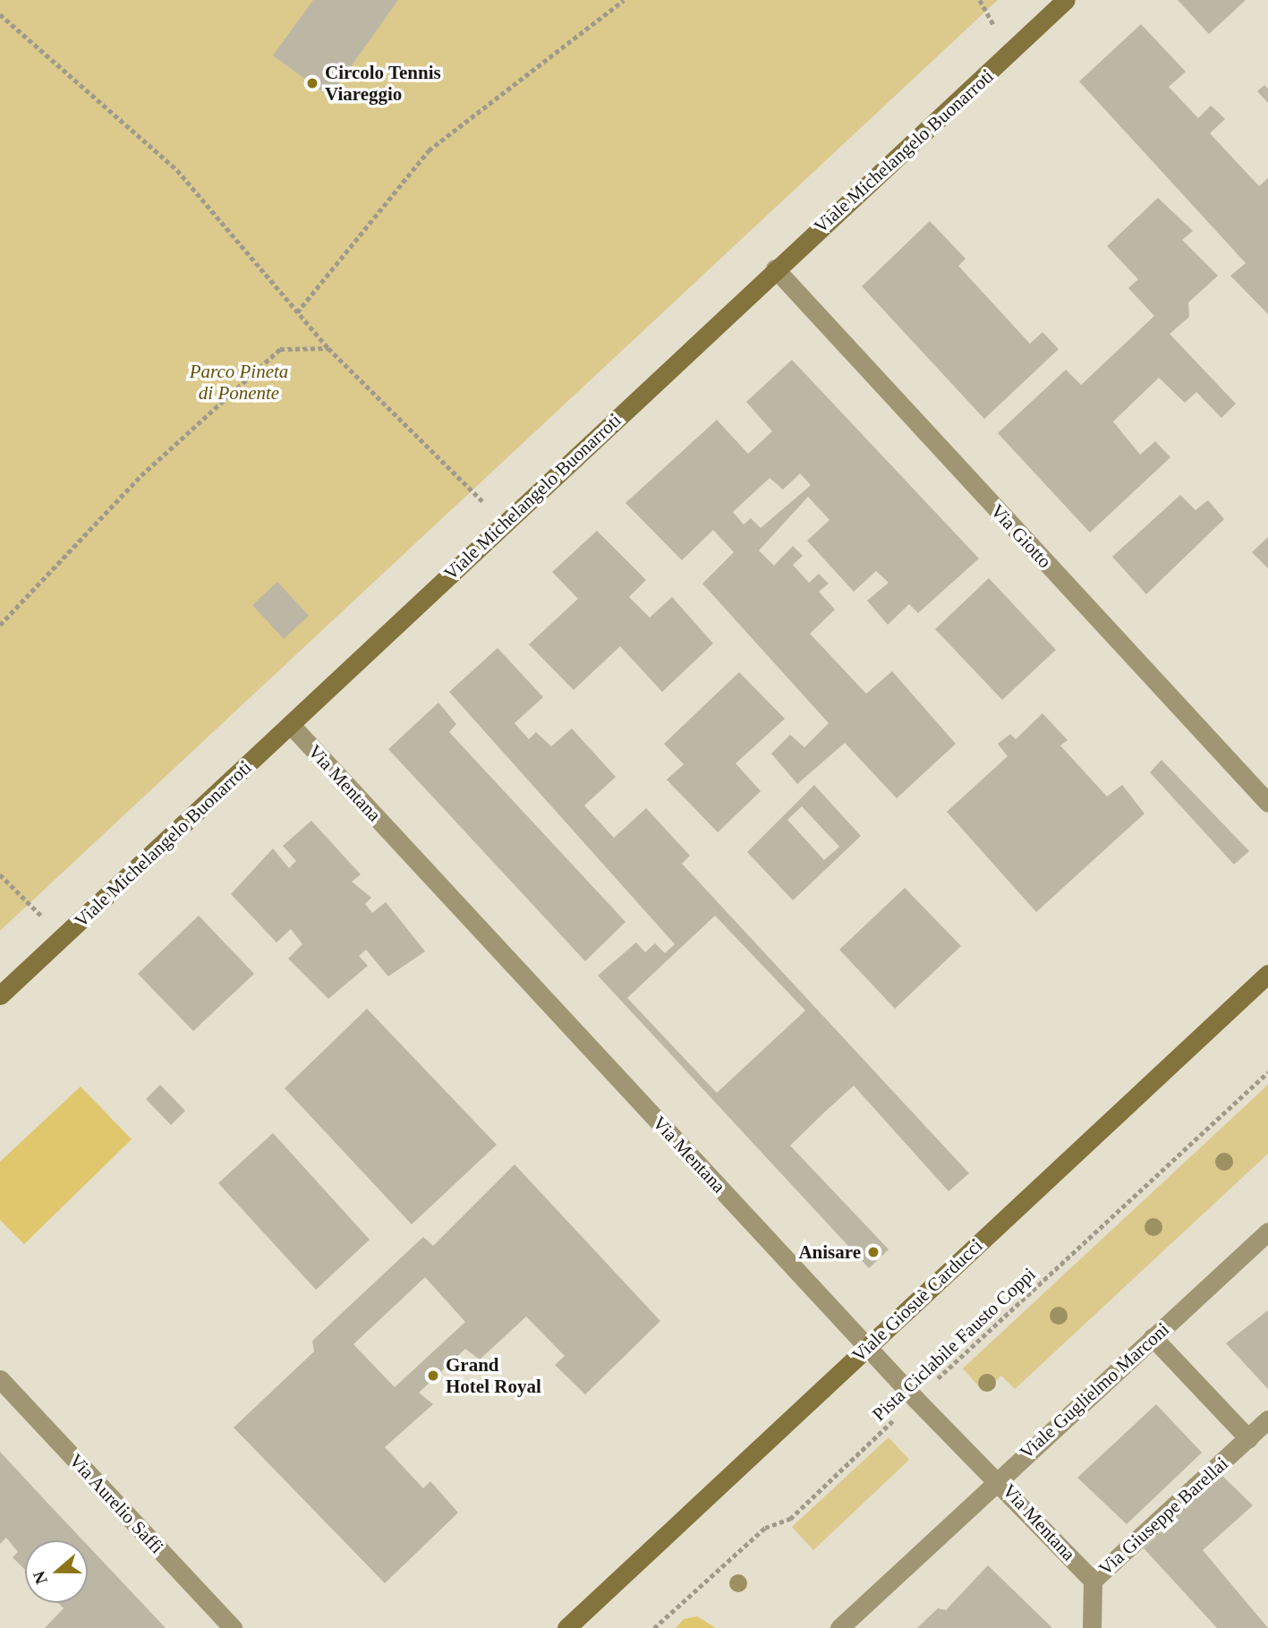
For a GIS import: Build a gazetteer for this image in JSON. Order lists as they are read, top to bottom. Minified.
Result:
{"streets":{"street":["Viale Michelangelo Buonarroti","Via Giotto","Via Mentana","Viale Giosuè Carducci","Viale Guglielmo Marconi","Via Aurelio Saffi","Via Giuseppe Barellai"],"path":["Pista Ciclabile Fausto Coppi"]},"crossings":[["Viale Michelangelo Buonarroti","Via Giotto"],["Viale Michelangelo Buonarroti","Via Mentana"],["Via Mentana","Viale Giosuè Carducci"],["Via Mentana","Pista Ciclabile Fausto Coppi"],["Via Mentana","Viale Guglielmo Marconi"],["Via Mentana","Via Giuseppe Barellai"]],"parks":["Parco Pineta di Ponente"],"places":["Circolo Tennis Viareggio","Anisare","Grand Hotel Royal"],"north":"left"}
